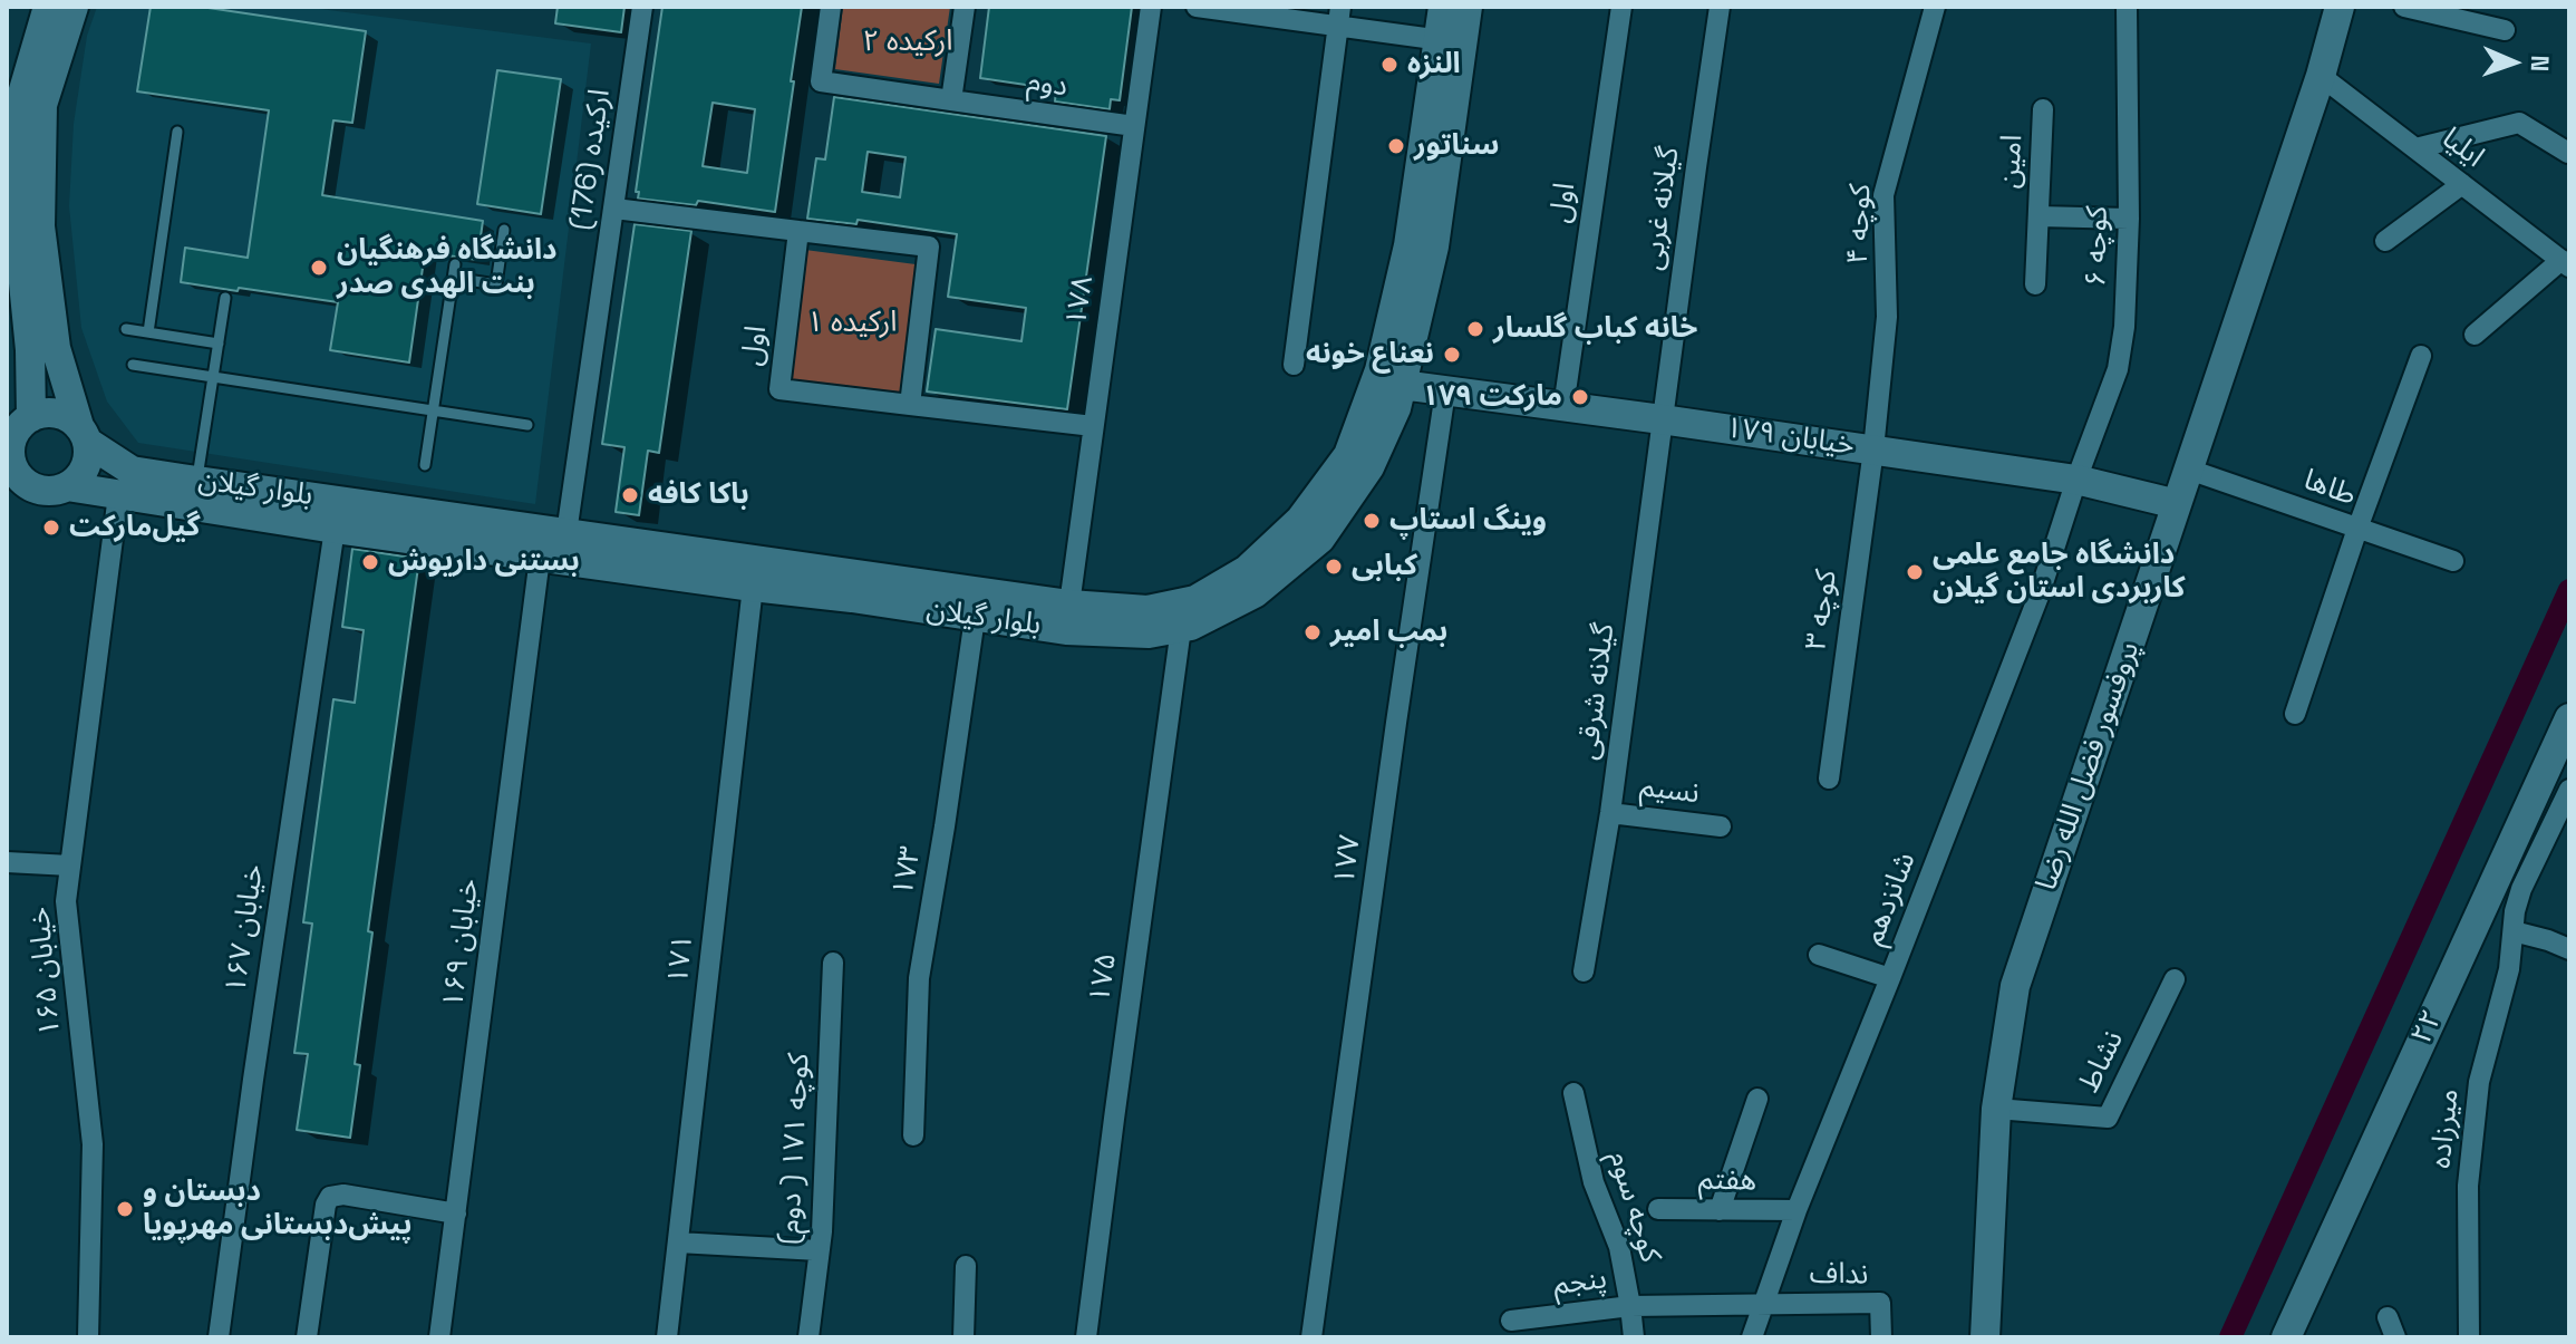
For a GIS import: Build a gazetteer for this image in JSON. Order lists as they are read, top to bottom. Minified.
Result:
{"streets":{"main road":["خیابان ۱۷۹","بلوار گیلان","پروفسور فضل الله رضا","۲۲"],"street":["دوم","ایلیا","ارکیده (176)","امین","اول","گیلانه غربی","کوچه ۴","کوچه ۶","۱۷۸","طاها","کوچه ۳","گیلانه شرقی","نسیم","۱۷۷","۱۷۳","شانزدهم","خیابان ۱۶۷","خیابان ۱۶۹","۱۷۱","خیابان ۱۶۵","۱۷۵","نشاط","میرزاده","کوچه ۱۷۱ ( دوم)","هفتم","کوچه سوم","نداف","پنجم"]},"crossings":[["دوم","۱۷۸"],["ایلیا","پروفسور فضل الله رضا"],["ارکیده (176)","بلوار گیلان"],["امین","کوچه ۶"],["اول","۱۷۸"],["اول","خیابان ۱۷۹"],["گیلانه غربی","خیابان ۱۷۹"],["گیلانه غربی","گیلانه شرقی"],["کوچه ۴","خیابان ۱۷۹"],["کوچه ۴","کوچه ۳"],["کوچه ۶","خیابان ۱۷۹"],["کوچه ۶","شانزدهم"],["۱۷۸","بلوار گیلان"],["خیابان ۱۷۹","بلوار گیلان"],["خیابان ۱۷۹","کوچه ۳"],["خیابان ۱۷۹","گیلانه شرقی"],["خیابان ۱۷۹","پروفسور فضل الله رضا"],["خیابان ۱۷۹","۱۷۷"],["خیابان ۱۷۹","شانزدهم"],["بلوار گیلان","۱۷۳"],["بلوار گیلان","خیابان ۱۶۷"],["بلوار گیلان","خیابان ۱۶۹"],["بلوار گیلان","۱۷۱"],["بلوار گیلان","خیابان ۱۶۵"],["بلوار گیلان","۱۷۵"],["طاها","پروفسور فضل الله رضا"],["گیلانه شرقی","نسیم"],["پروفسور فضل الله رضا","نشاط"],["شانزدهم","هفتم"],["شانزدهم","نداف"],["شانزدهم","پنجم"],["کوچه سوم","پنجم"],["نداف","پنجم"]],"parks":["ارکیده ۲","ارکیده ۱"],"places":["النزه","سناتور","دانشگاه فرهنگیان بنت الهدی صدر","خانه کباب گلسار","نعناع خونه","۱۷۹ مارکت","باکا کافه","وینگ استاپ","گیل‌مارکت","بستنی داریوش","کبابی","دانشگاه جامع علمی کاربردی استان گیلان","بمب امیر","دبستان و پیش‌دبستانی مهرپویا"],"north":"right"}
